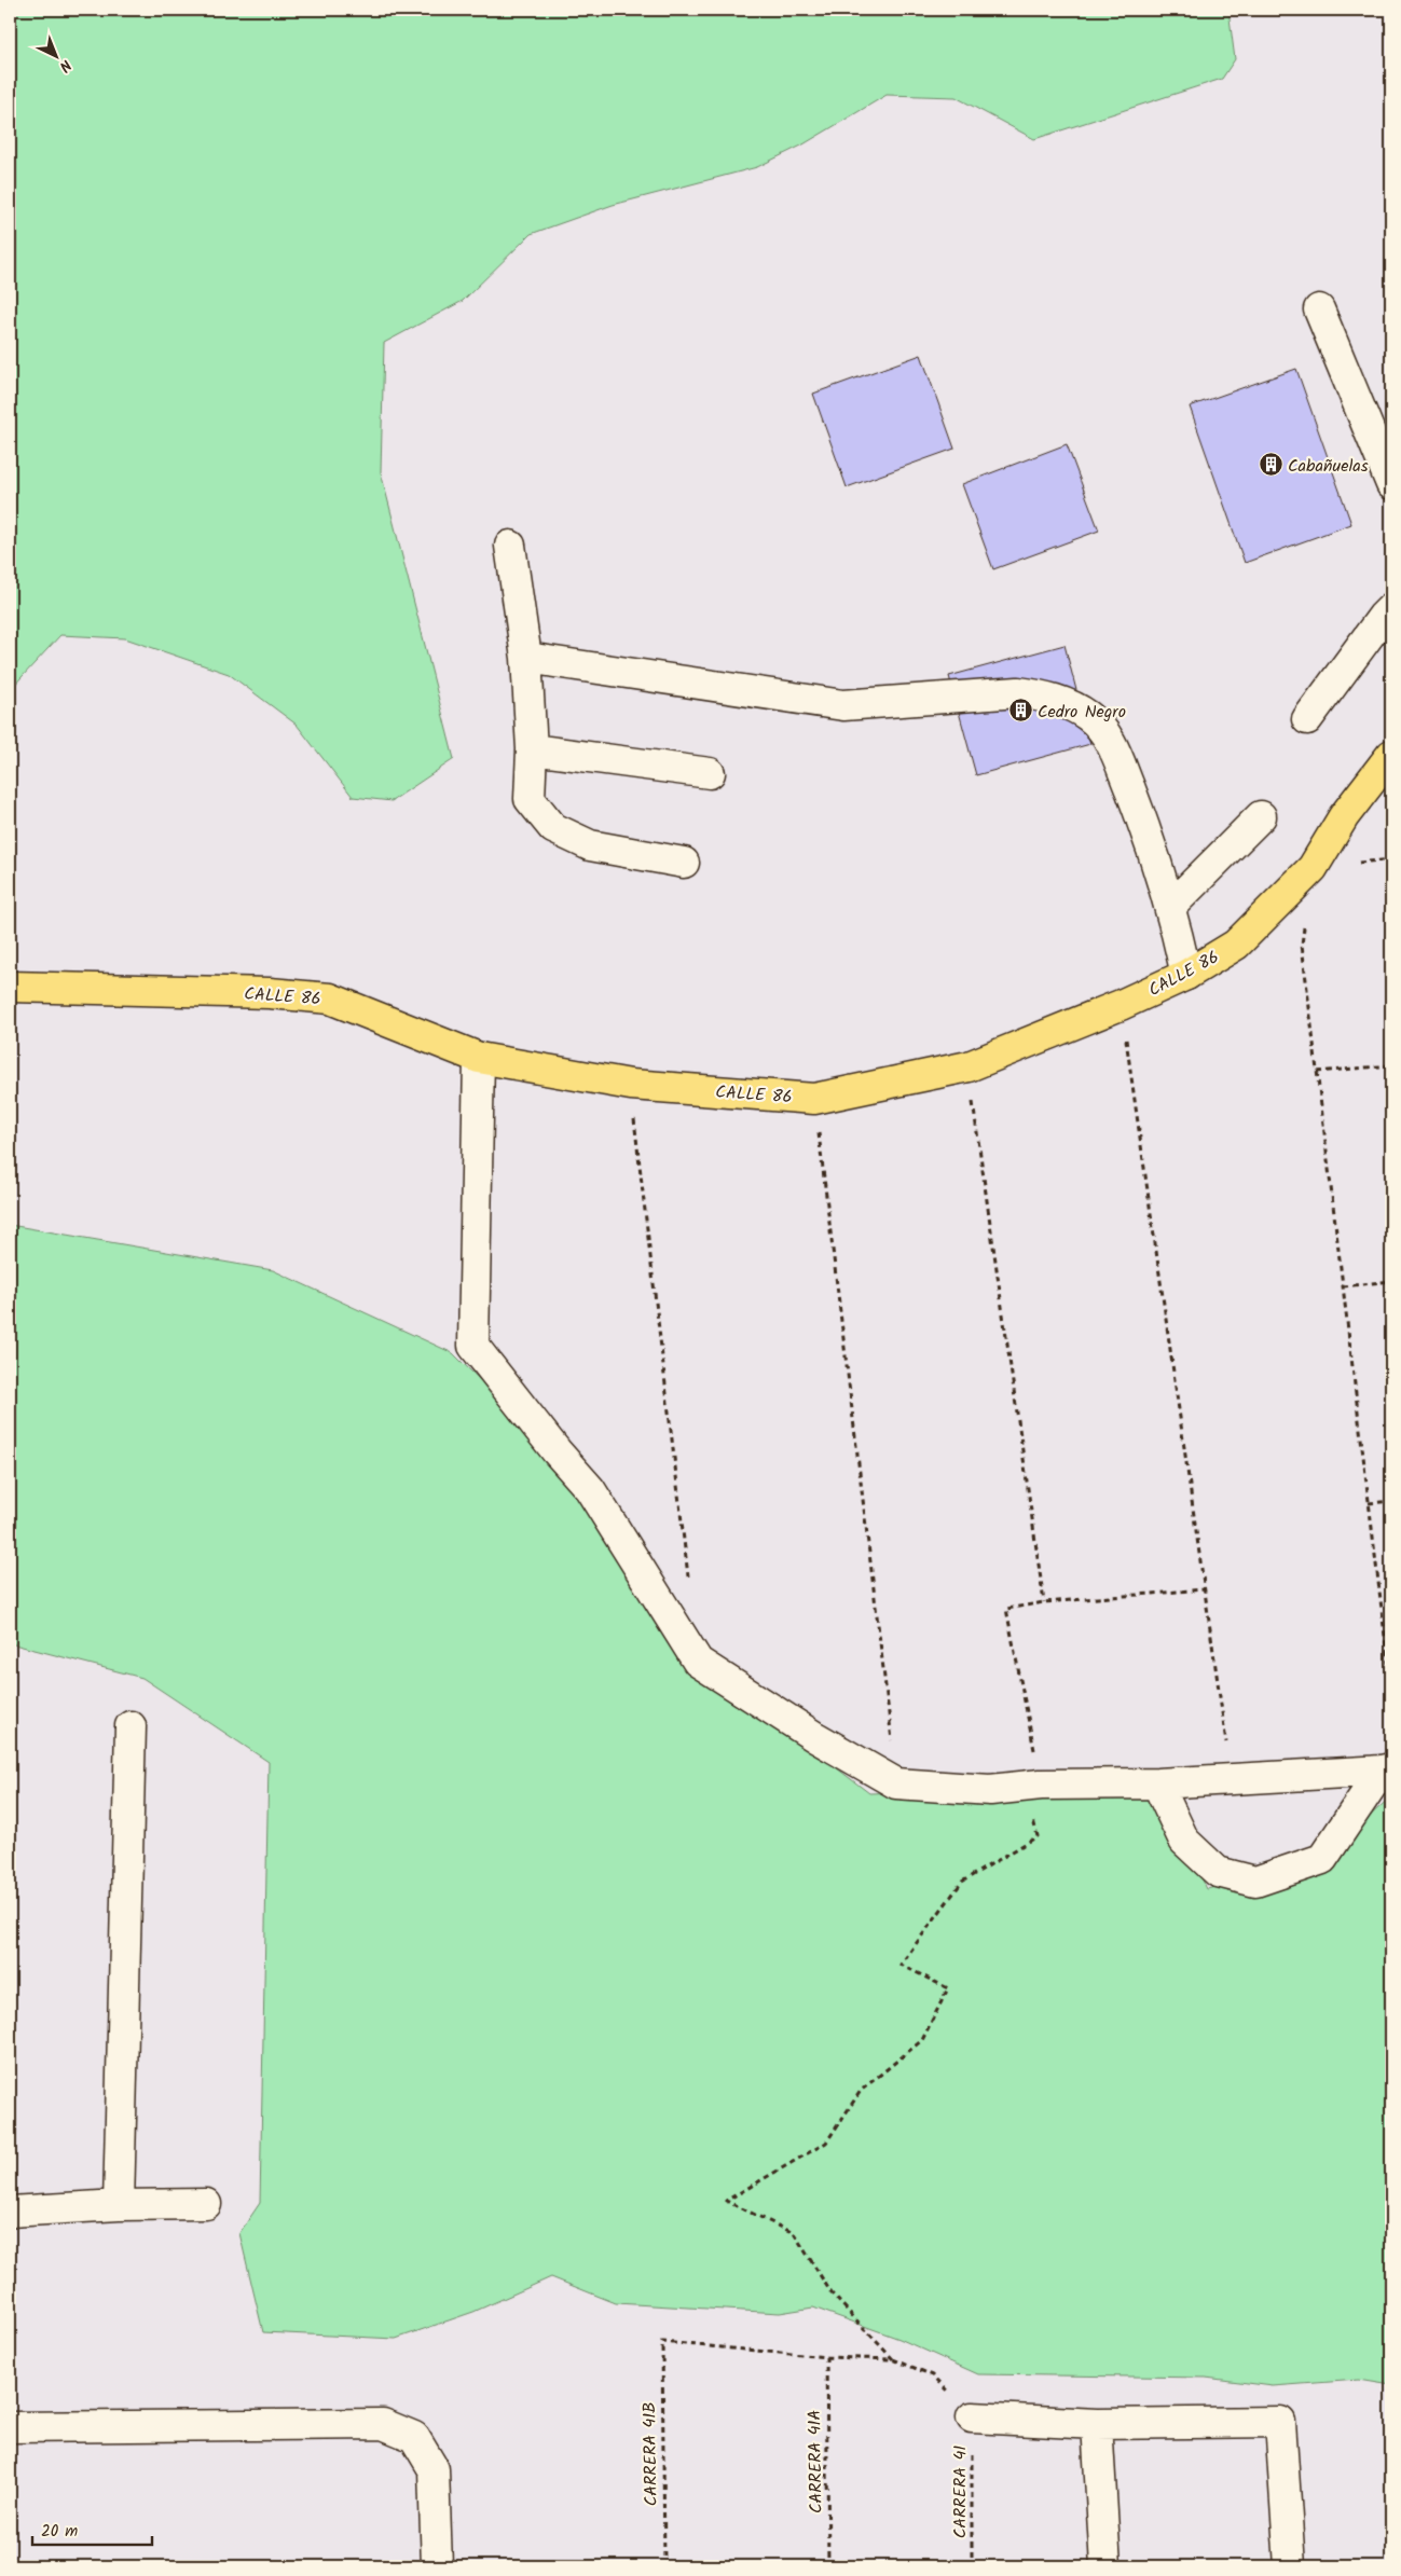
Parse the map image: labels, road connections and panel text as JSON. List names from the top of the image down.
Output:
{
  "streets": {
    "main road": ["CALLE 86"],
    "path": ["CARRERA 41B", "CARRERA 41A", "CARRERA 41"]
  },
  "crossings": [
    ["CARRERA 41B", "CARRERA 41A"]
  ],
  "places": {
    "building": ["Cabañuelas", "Cedro Negro"]
  },
  "scale_bar": "20 m",
  "north": "bottom right"
}
